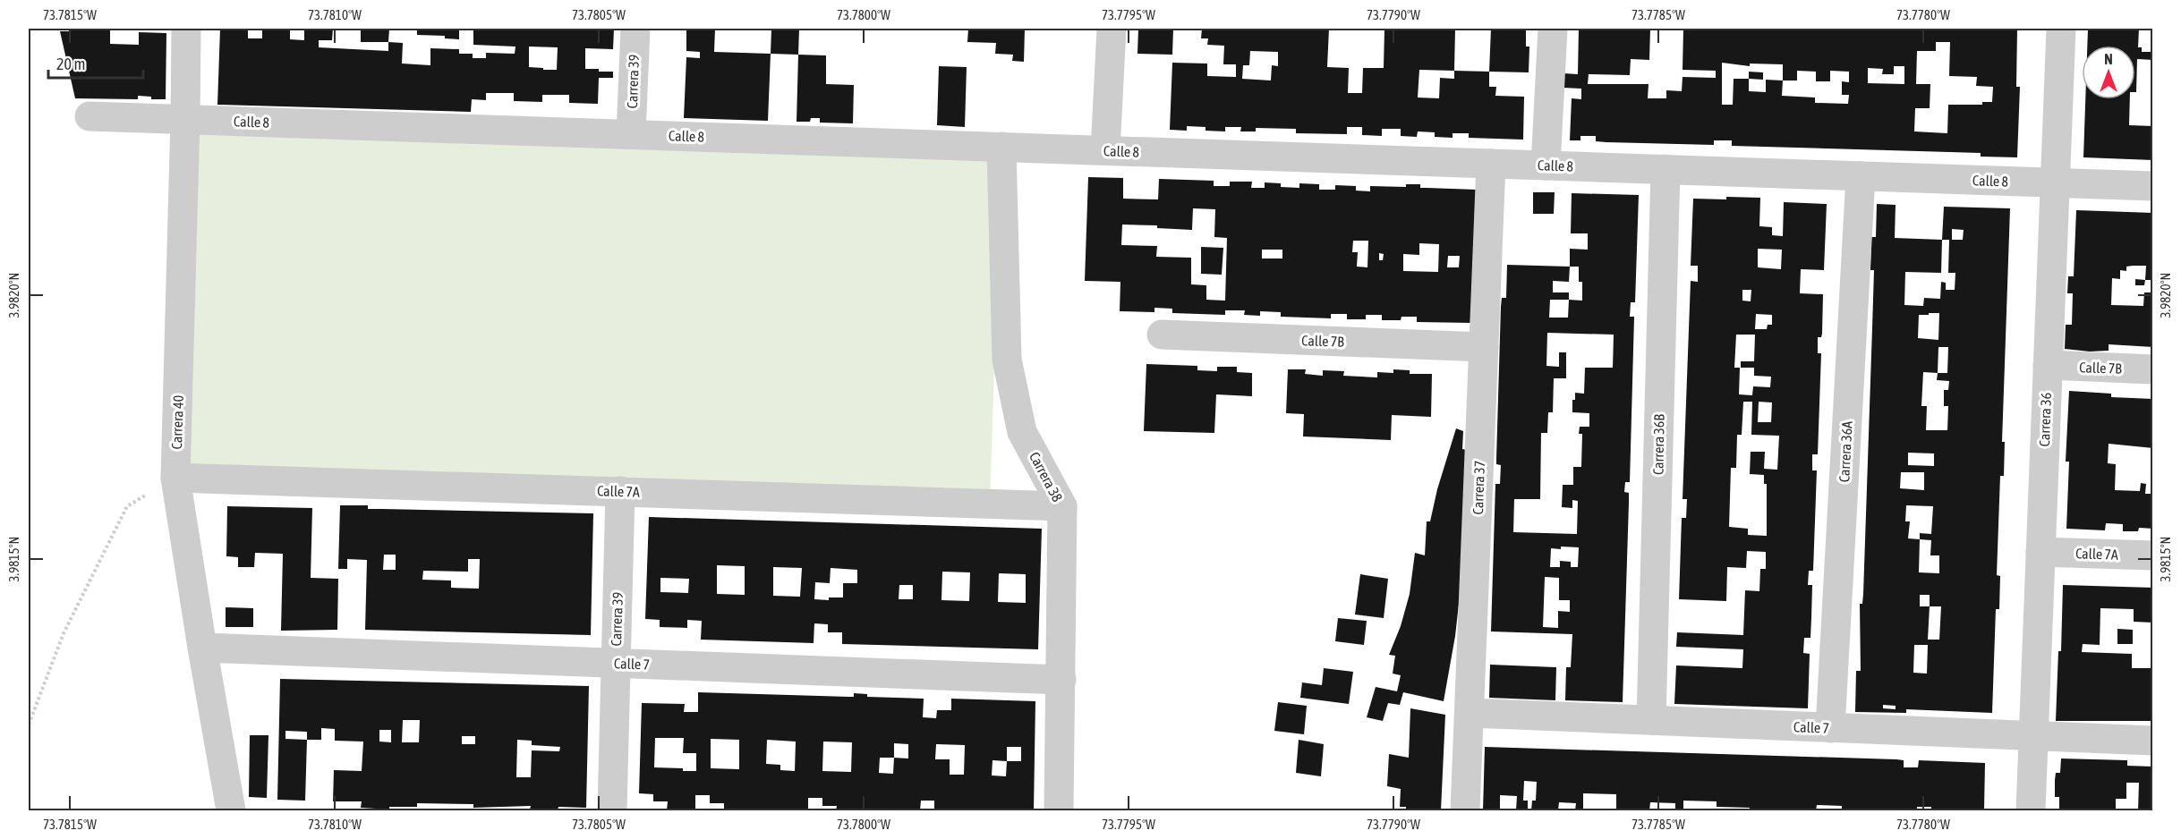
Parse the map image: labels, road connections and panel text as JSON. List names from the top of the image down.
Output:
{
  "streets": {
    "street": [
      "Carrera 39",
      "Calle 8",
      "Calle 7B",
      "Carrera 36",
      "Carrera 40",
      "Carrera 36B",
      "Carrera 36A",
      "Carrera 38",
      "Carrera 37",
      "Calle 7A",
      "Calle 7"
    ]
  },
  "crossings": [
    ["Carrera 39", "Calle 8"],
    ["Carrera 39", "Calle 7A"],
    ["Carrera 39", "Calle 7"],
    ["Calle 8", "Carrera 36"],
    ["Calle 8", "Carrera 40"],
    ["Calle 8", "Carrera 36B"],
    ["Calle 8", "Carrera 36A"],
    ["Calle 8", "Carrera 38"],
    ["Calle 8", "Carrera 37"],
    ["Calle 7B", "Carrera 36"],
    ["Calle 7B", "Carrera 37"],
    ["Carrera 36", "Calle 7A"],
    ["Carrera 36", "Calle 7"],
    ["Carrera 40", "Calle 7A"],
    ["Carrera 40", "Calle 7"],
    ["Carrera 36B", "Calle 7"],
    ["Carrera 36A", "Calle 7"],
    ["Carrera 38", "Calle 7A"],
    ["Carrera 38", "Calle 7"],
    ["Carrera 37", "Calle 7"]
  ],
  "scale_bar": "20 m",
  "north": "top",
  "coordinates": [
    "73.7815°W",
    "73.7810°W",
    "73.7805°W",
    "73.7800°W",
    "73.7795°W",
    "73.7790°W",
    "73.7785°W",
    "73.7780°W",
    "3.9820°N",
    "3.9815°N"
  ]
}
